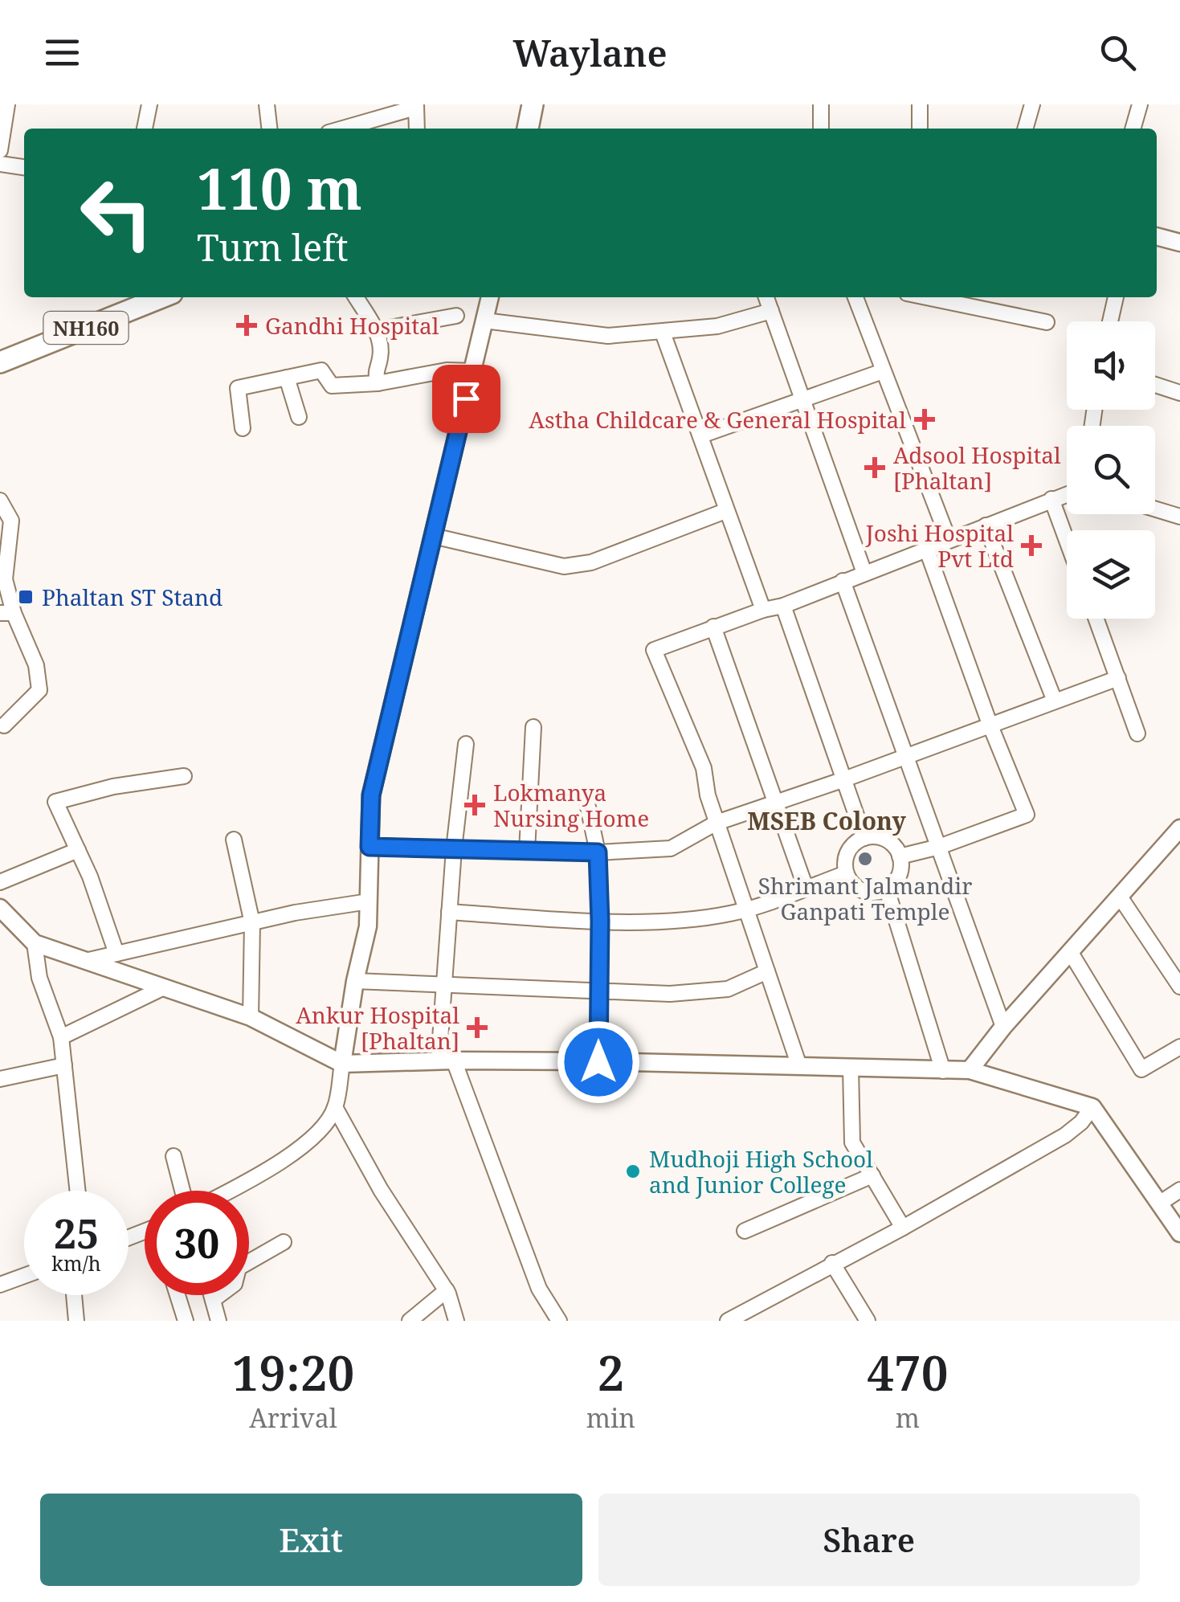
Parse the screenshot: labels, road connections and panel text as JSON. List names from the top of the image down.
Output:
{
  "streets": {
    "highway": ["NH160"]
  },
  "districts": ["MSEB Colony"],
  "places": {
    "health": [
      "Gandhi Hospital",
      "Astha Childcare & General Hospital",
      "Adsool Hospital [Phaltan]",
      "Joshi Hospital Pvt Ltd",
      "Lokmanya Nursing Home",
      "Ankur Hospital [Phaltan]"
    ],
    "transit": ["Phaltan ST Stand"],
    "other": ["Shrimant Jalmandir Ganpati Temple", "Mudhoji High School and Junior College"]
  },
  "page": {
    "header": "Waylane",
    "turn": ["110 m", "Turn left"],
    "speed": "25 km/h",
    "limit": "30",
    "eta": [
      "19:20",
      "Arrival",
      "2",
      "min",
      "470",
      "m"
    ],
    "buttons": ["Exit", "Share"]
  }
}
